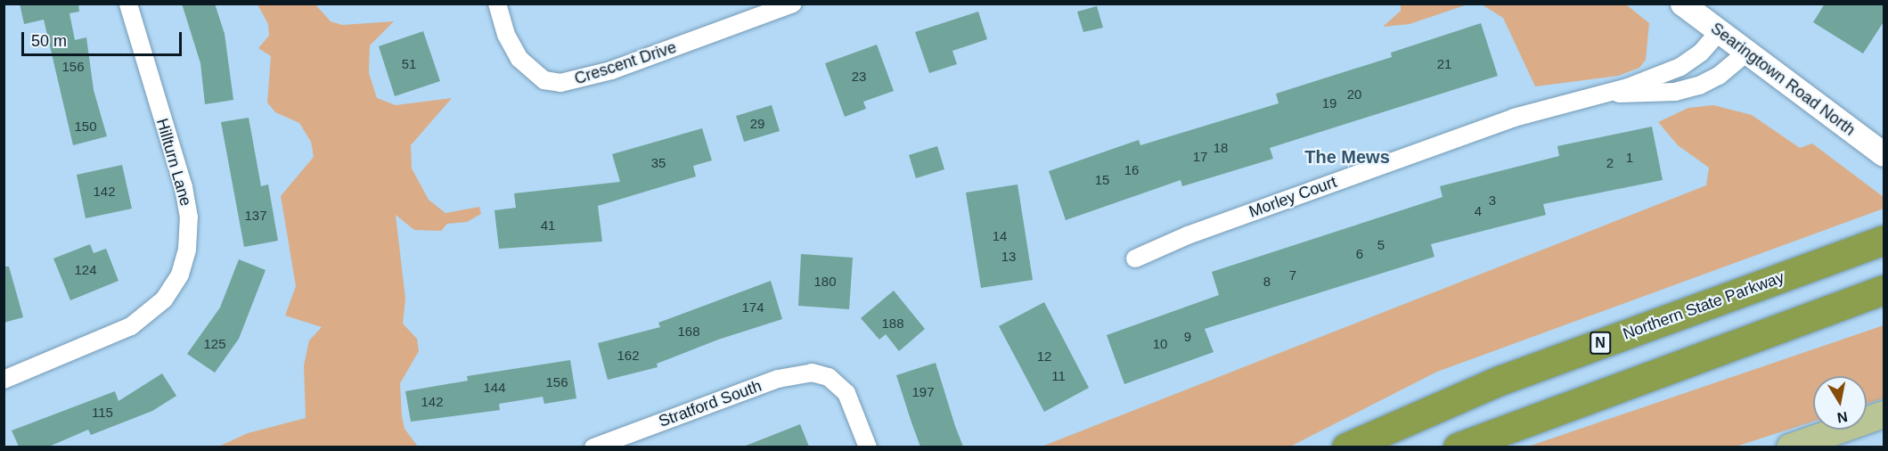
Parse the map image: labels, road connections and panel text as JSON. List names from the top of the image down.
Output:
{
  "streets": {
    "highway": ["Northern State Parkway", "N"],
    "main road": ["Searingtown Road North"],
    "street": [
      "Crescent Drive",
      "Hillturn Lane",
      "Morley Court",
      "Stratford South"
    ]
  },
  "crossings": [
    ["Searingtown Road North", "Morley Court"]
  ],
  "districts": ["The Mews"],
  "house_numbers": [
    "51",
    "21",
    "156",
    "23",
    "20",
    "19",
    "29",
    "150",
    "18",
    "17",
    "1",
    "35",
    "2",
    "16",
    "15",
    "142",
    "3",
    "4",
    "137",
    "41",
    "14",
    "5",
    "6",
    "13",
    "124",
    "7",
    "180",
    "8",
    "174",
    "188",
    "168",
    "9",
    "125",
    "10",
    "162",
    "12",
    "11",
    "156",
    "144",
    "197",
    "142",
    "115"
  ],
  "scale_bar": "50 m",
  "north": "bottom"
}
